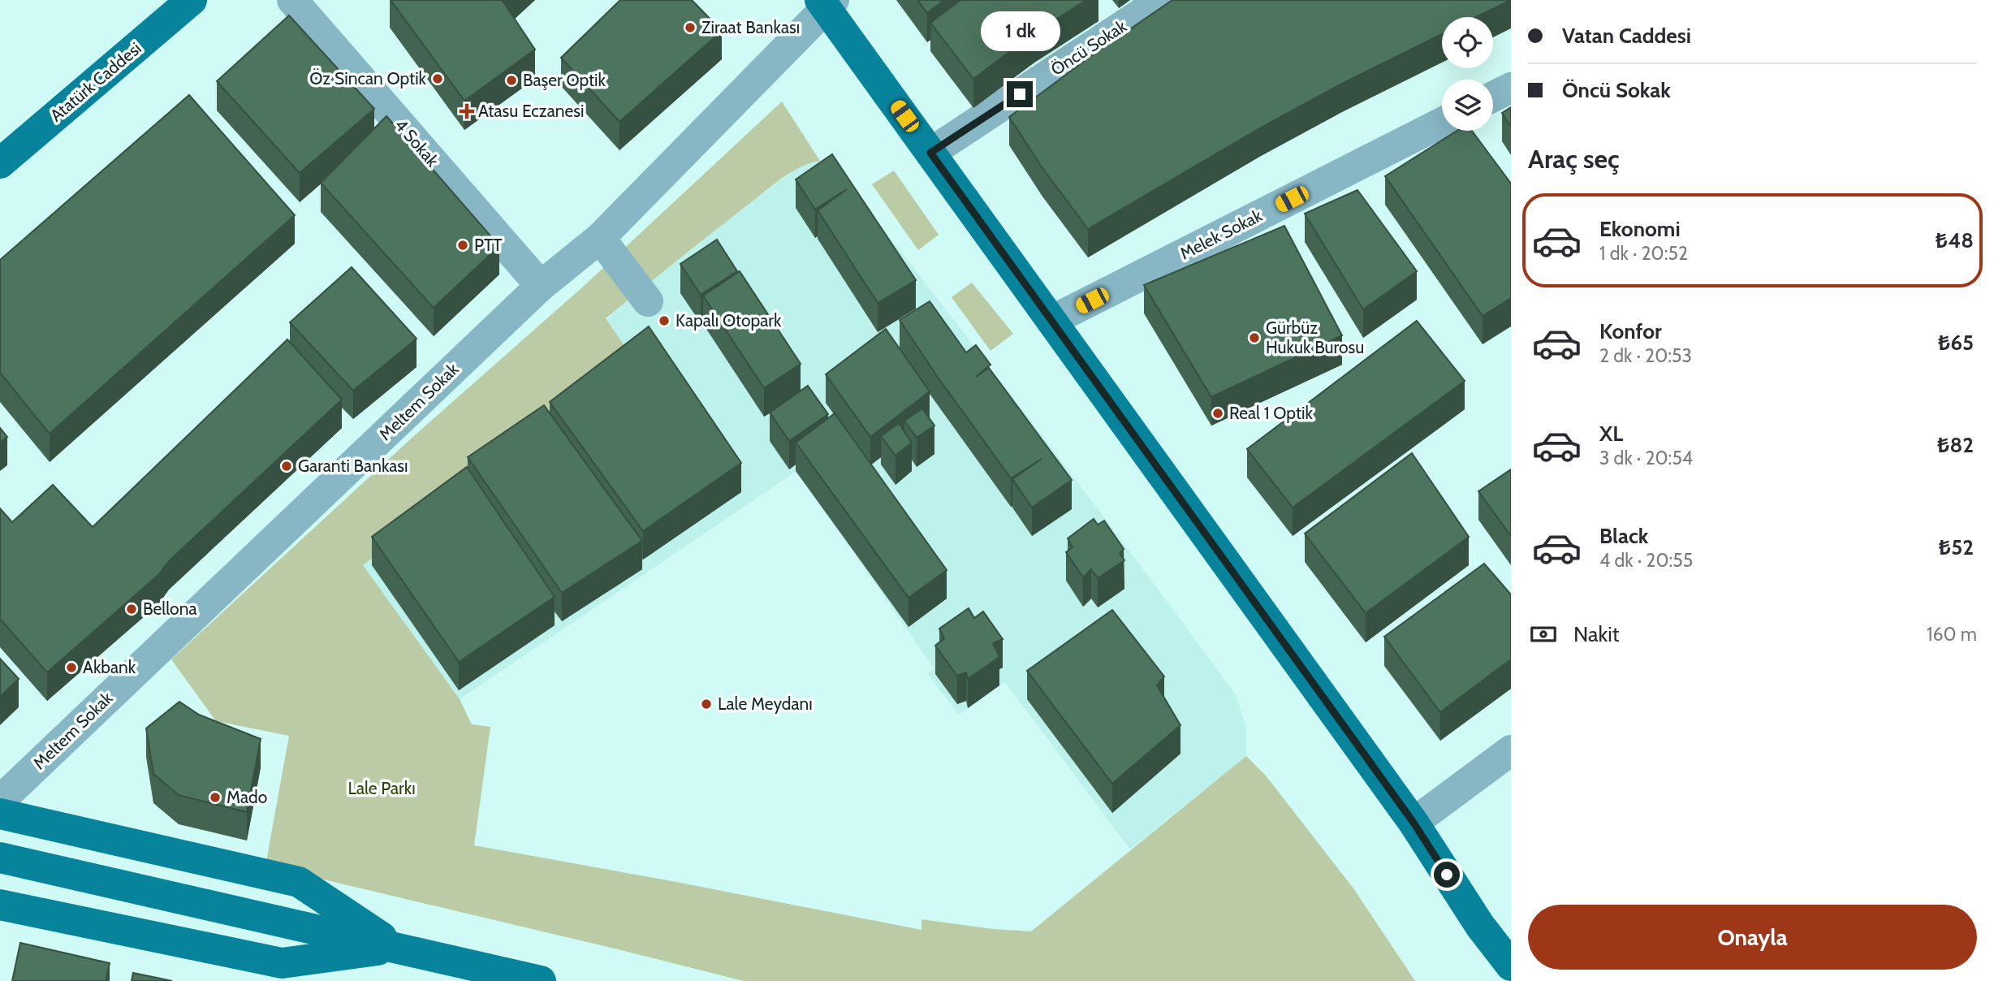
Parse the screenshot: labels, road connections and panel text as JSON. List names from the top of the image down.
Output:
{
  "streets": {
    "main road": ["Atatürk Caddesi"],
    "street": [
      "Öncü Sokak",
      "4 Sokak",
      "Melek Sokak",
      "Meltem Sokak"
    ]
  },
  "crossings": [
    ["4 Sokak", "Meltem Sokak"]
  ],
  "parks": ["Lale Parkı"],
  "places": {
    "other": [
      "Ziraat Bankası",
      "Öz Sincan Optik",
      "Başer Optik",
      "PTT",
      "Kapalı Otopark",
      "Gürbüz Hukuk Burosu",
      "Real 1 Optik",
      "Garanti Bankası",
      "Bellona",
      "Akbank",
      "Lale Meydanı",
      "Mado"
    ],
    "health": ["Atasu Eczanesi"]
  },
  "page": {
    "banner": ["Vatan Caddesi", "Öncü Sokak"],
    "bubble": "1 dk",
    "heading": "Araç seç",
    "list": [
      {
        "name": "Ekonomi",
        "note": "1 dk · 20:52",
        "value": "₺48"
      },
      {
        "name": "Konfor",
        "note": "2 dk · 20:53",
        "value": "₺65"
      },
      {
        "name": "XL",
        "note": "3 dk · 20:54",
        "value": "₺82"
      },
      {
        "name": "Black",
        "note": "4 dk · 20:55",
        "value": "₺52"
      }
    ],
    "pay": ["Nakit", "160 m"],
    "buttons": "Onayla"
  }
}
